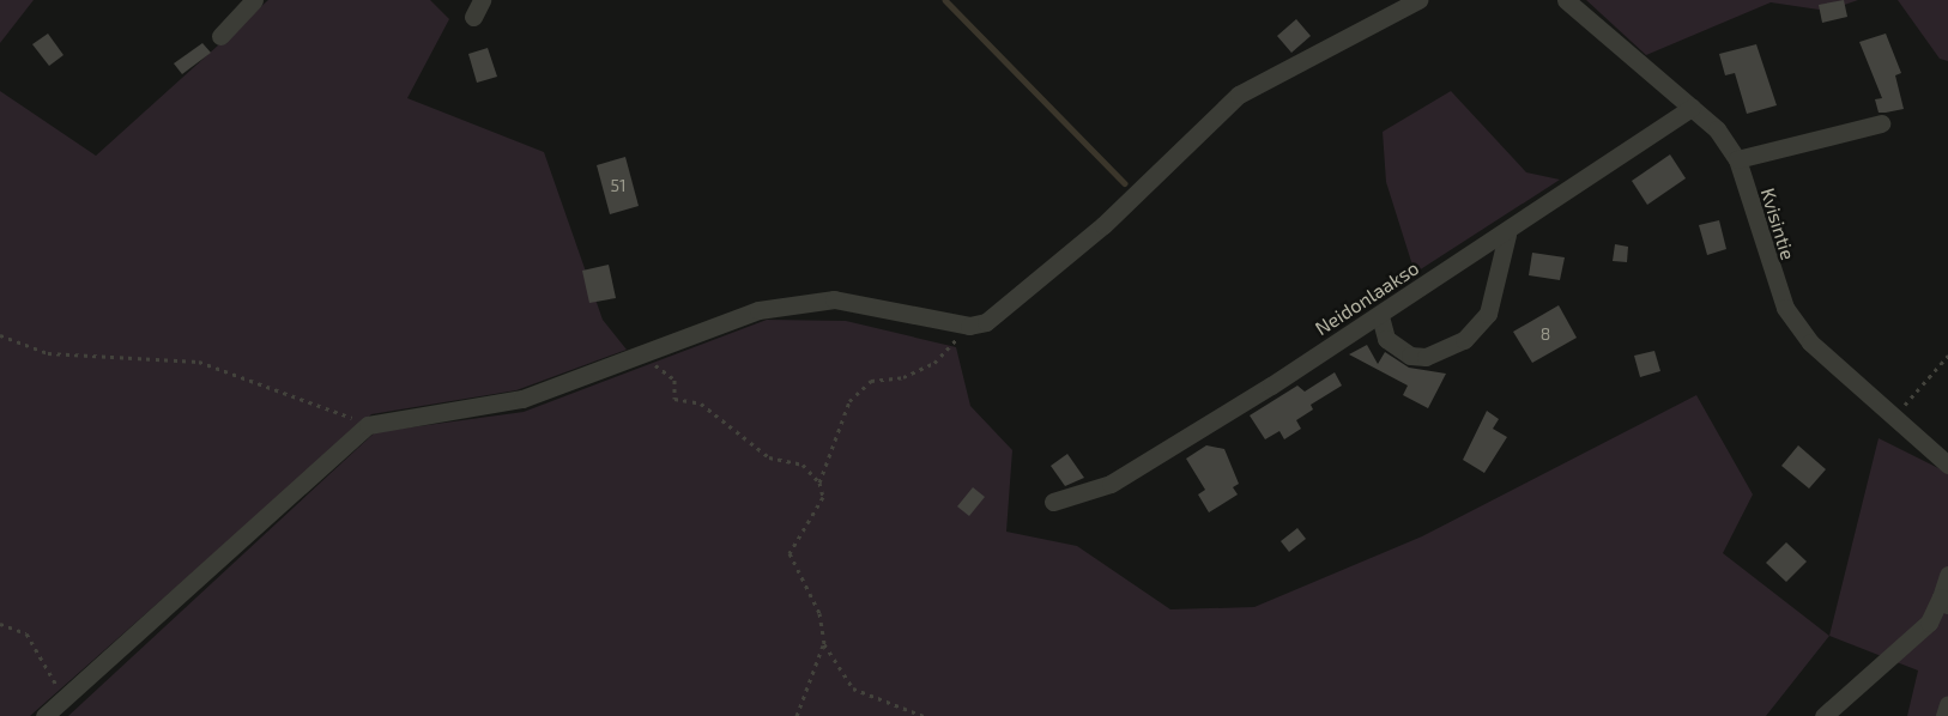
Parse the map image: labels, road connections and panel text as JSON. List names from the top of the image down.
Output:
{
  "streets": {
    "street": ["Kvisintie", "Neidonlaakso"]
  },
  "crossings": [
    ["Kvisintie", "Neidonlaakso"]
  ],
  "house_numbers": ["51", "8"]
}
